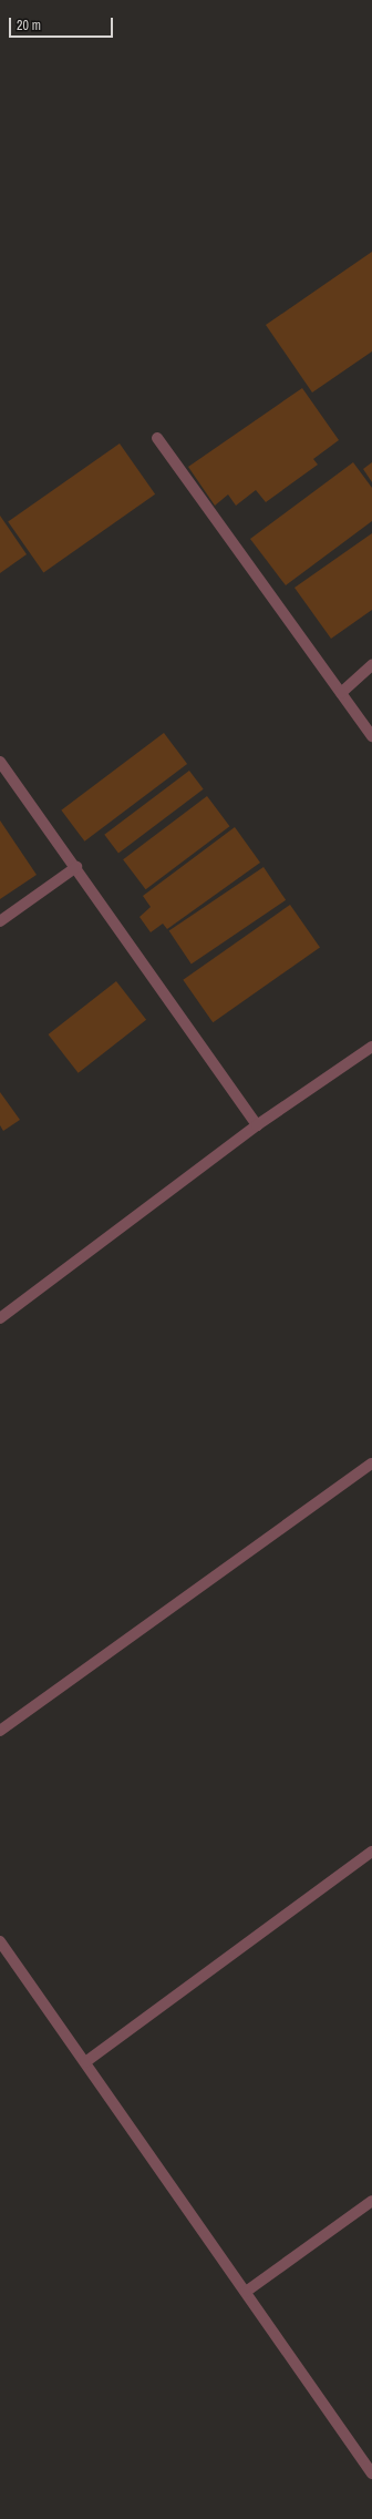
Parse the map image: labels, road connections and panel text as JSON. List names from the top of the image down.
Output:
{
  "scale_bar": "20 m"
}
